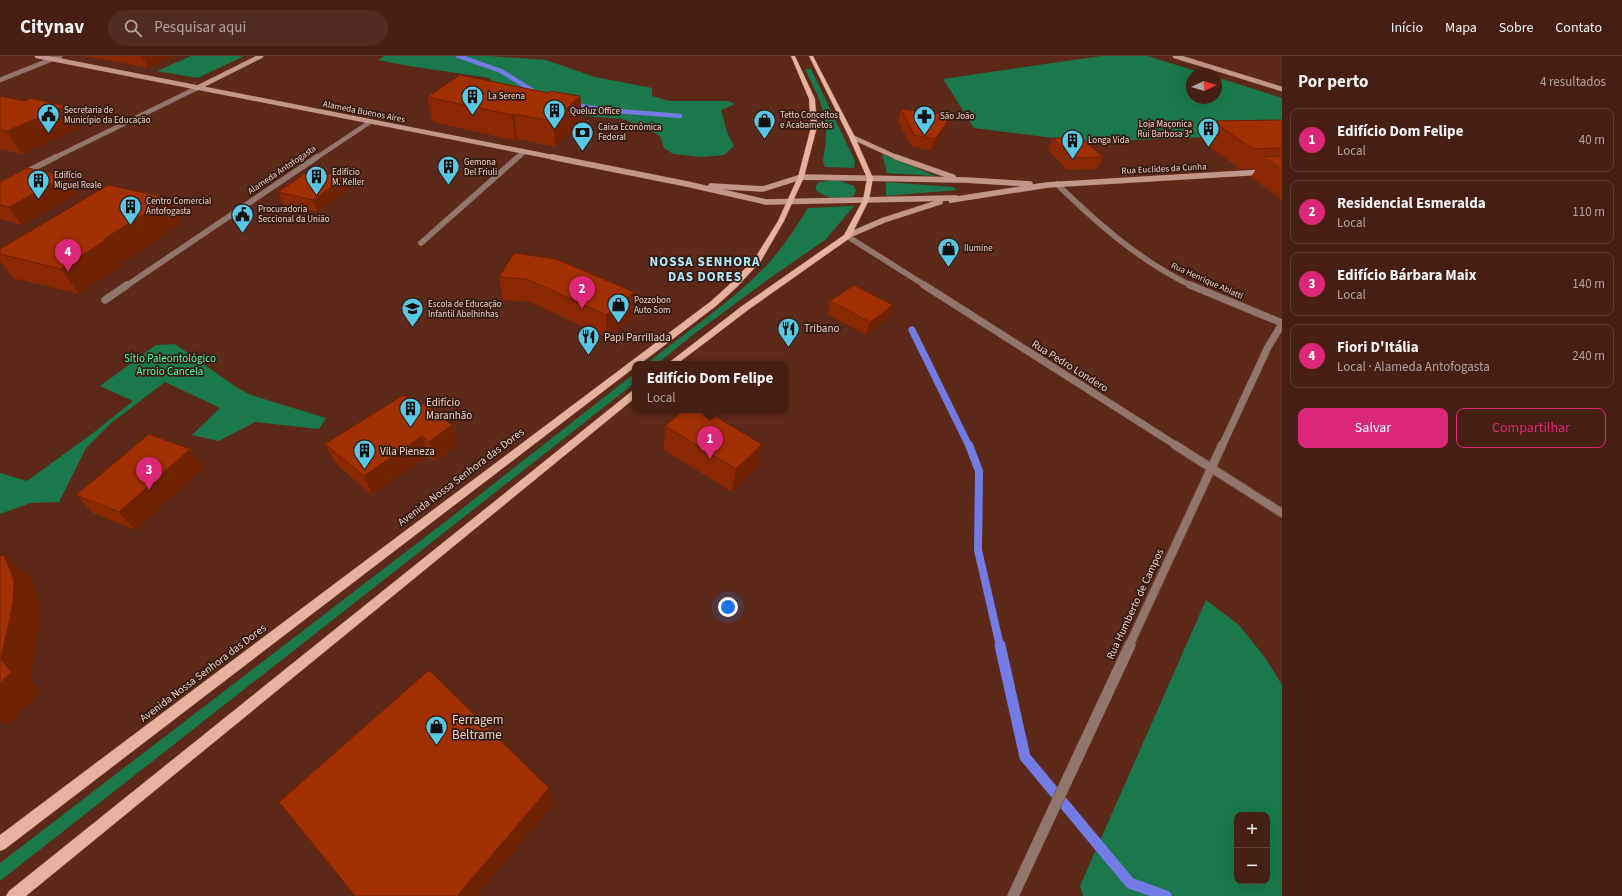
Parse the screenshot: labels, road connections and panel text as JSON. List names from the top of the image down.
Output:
{
  "streets": {
    "main road": ["Avenida Nossa Senhora das Dores"],
    "street": [
      "Alameda Buenos Aires",
      "Rua Euclides da Cunha",
      "Alameda Antofogasta",
      "Rua Henrique Abiatti",
      "Rua Pedro Londero",
      "Rua Humberto de Campos"
    ]
  },
  "crossings": [
    ["Alameda Buenos Aires", "Rua Euclides da Cunha"],
    ["Alameda Buenos Aires", "Alameda Antofogasta"],
    ["Alameda Buenos Aires", "Avenida Nossa Senhora das Dores"],
    ["Rua Euclides da Cunha", "Rua Henrique Abiatti"],
    ["Rua Euclides da Cunha", "Rua Pedro Londero"],
    ["Rua Henrique Abiatti", "Rua Humberto de Campos"],
    ["Rua Pedro Londero", "Rua Humberto de Campos"]
  ],
  "districts": ["NOSSA SENHORA DAS DORES"],
  "parks": ["Sítio Paleontológico Arroio Cancela"],
  "places": {
    "building": [
      "La Serena",
      "Queluz Office",
      "Loja Maçonica Rui Barbosa 3ª",
      "Longa Vida",
      "Gemona Del Friuli",
      "Edifício M. Keller",
      "Edifício Miguel Reale",
      "Centro Comercial Antofogasta",
      "Edifício Maranhão",
      "Vila Pieneza"
    ],
    "public building": ["Secretaria de Município da Educação", "Procuradoria Seccional da União"],
    "pharmacy": ["São João"],
    "shop": [
      "Tetto Conceitos e Acabametos",
      "Ilumine",
      "Pozzobon Auto Som",
      "Ferragem Beltrame"
    ],
    "bank": ["Caixa Econômica Federal"],
    "school or university": ["Escola de Educação Infantil Abelhinhas"],
    "restaurant": ["Tribano", "Papi Parrillada"]
  },
  "north": "right",
  "page": {
    "header": "Citynav",
    "search": "Pesquisar aqui",
    "nav": [
      "Início",
      "Mapa",
      "Sobre",
      "Contato"
    ],
    "heading": ["Por perto", "4 resultados"],
    "list": [
      {
        "mark": "1",
        "name": "Edifício Dom Felipe",
        "note": "Local",
        "value": "40 m"
      },
      {
        "mark": "2",
        "name": "Residencial Esmeralda",
        "note": "Local",
        "value": "110 m"
      },
      {
        "mark": "3",
        "name": "Edifício Bárbara Maix",
        "note": "Local",
        "value": "140 m"
      },
      {
        "mark": "4",
        "name": "Fiori D'Itália",
        "note": "Local · Alameda Antofogasta",
        "value": "240 m"
      }
    ],
    "pins": [
      "4",
      "2",
      "1",
      "3"
    ],
    "popup": ["Edifício Dom Felipe", "Local"],
    "buttons": ["Salvar", "Compartilhar"],
    "map_buttons": ["+", "−"]
  }
}
